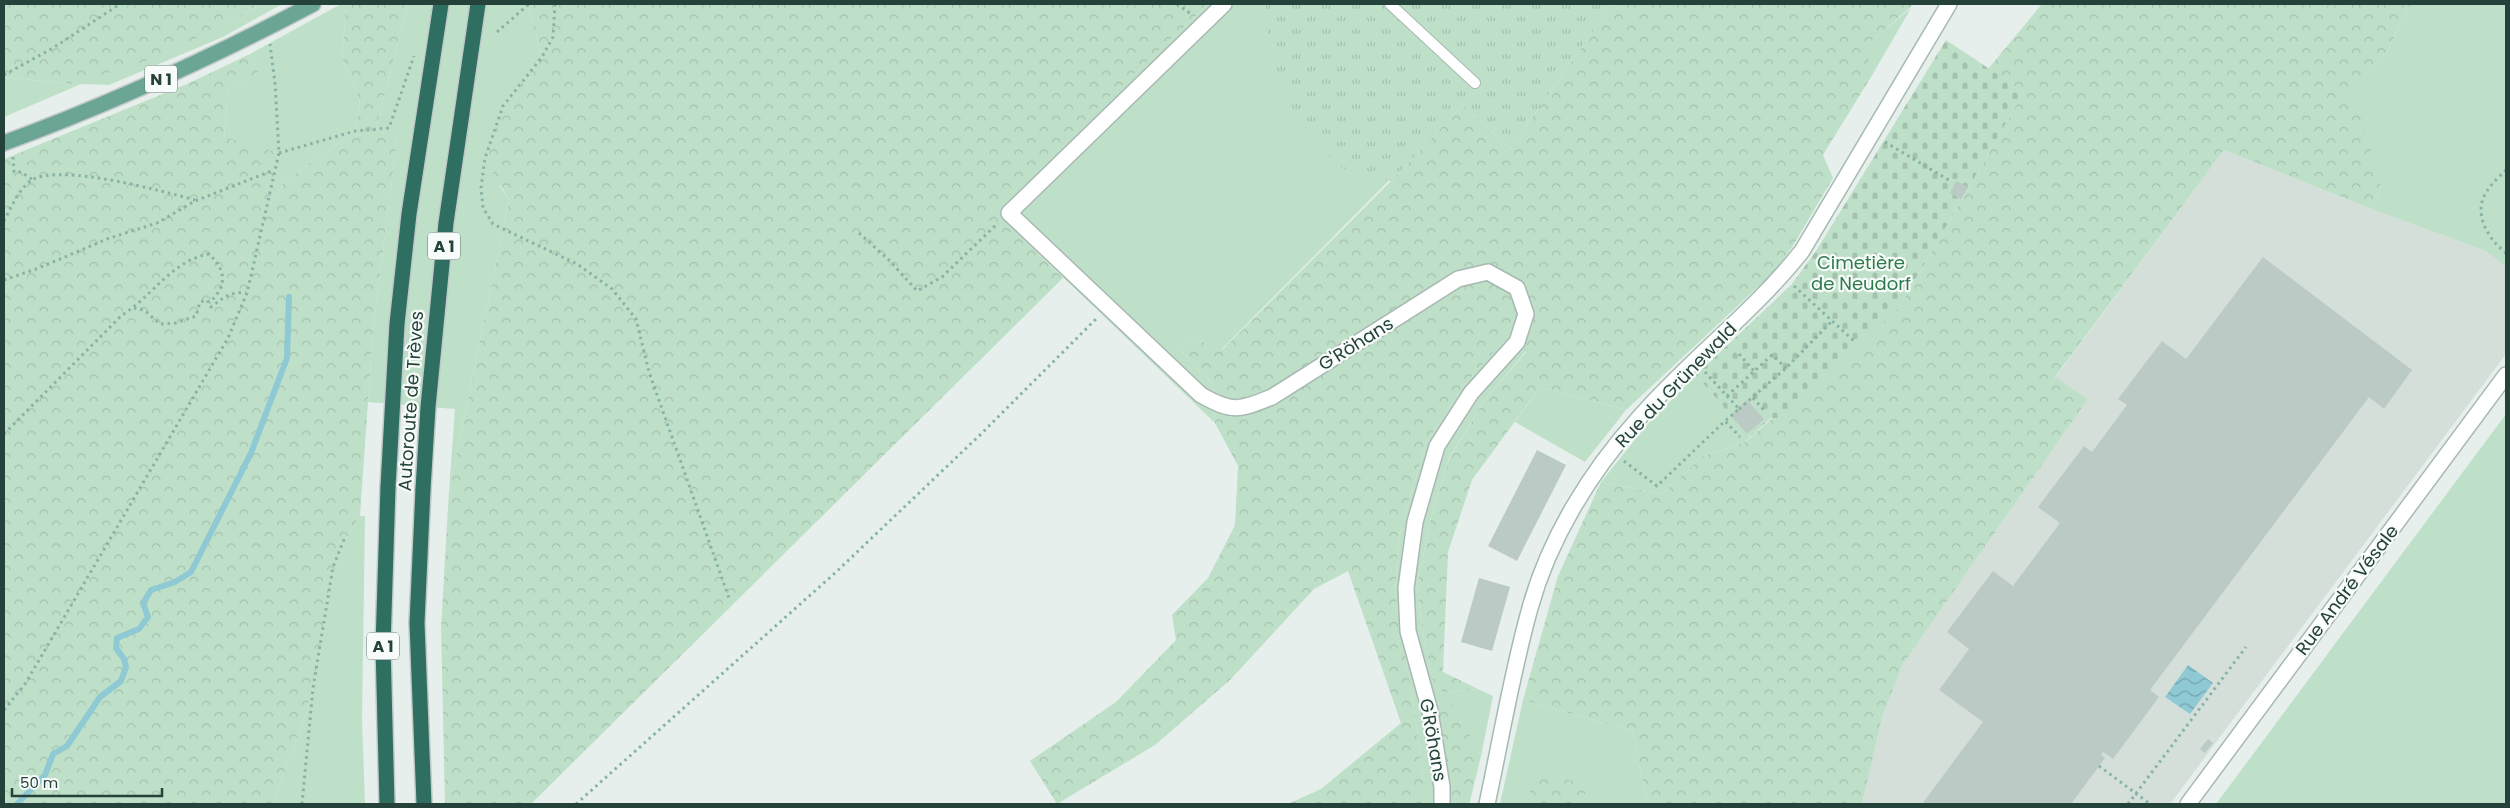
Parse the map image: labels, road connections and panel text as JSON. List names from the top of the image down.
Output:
{
  "streets": {
    "highway": ["A 1", "Autoroute de Trèves"],
    "main road": ["N 1"],
    "street": ["G'Röhans", "Rue du Grünewald", "Rue André Vésale"]
  },
  "parks": ["Cimetière de Neudorf"],
  "scale_bar": "50 m"
}
